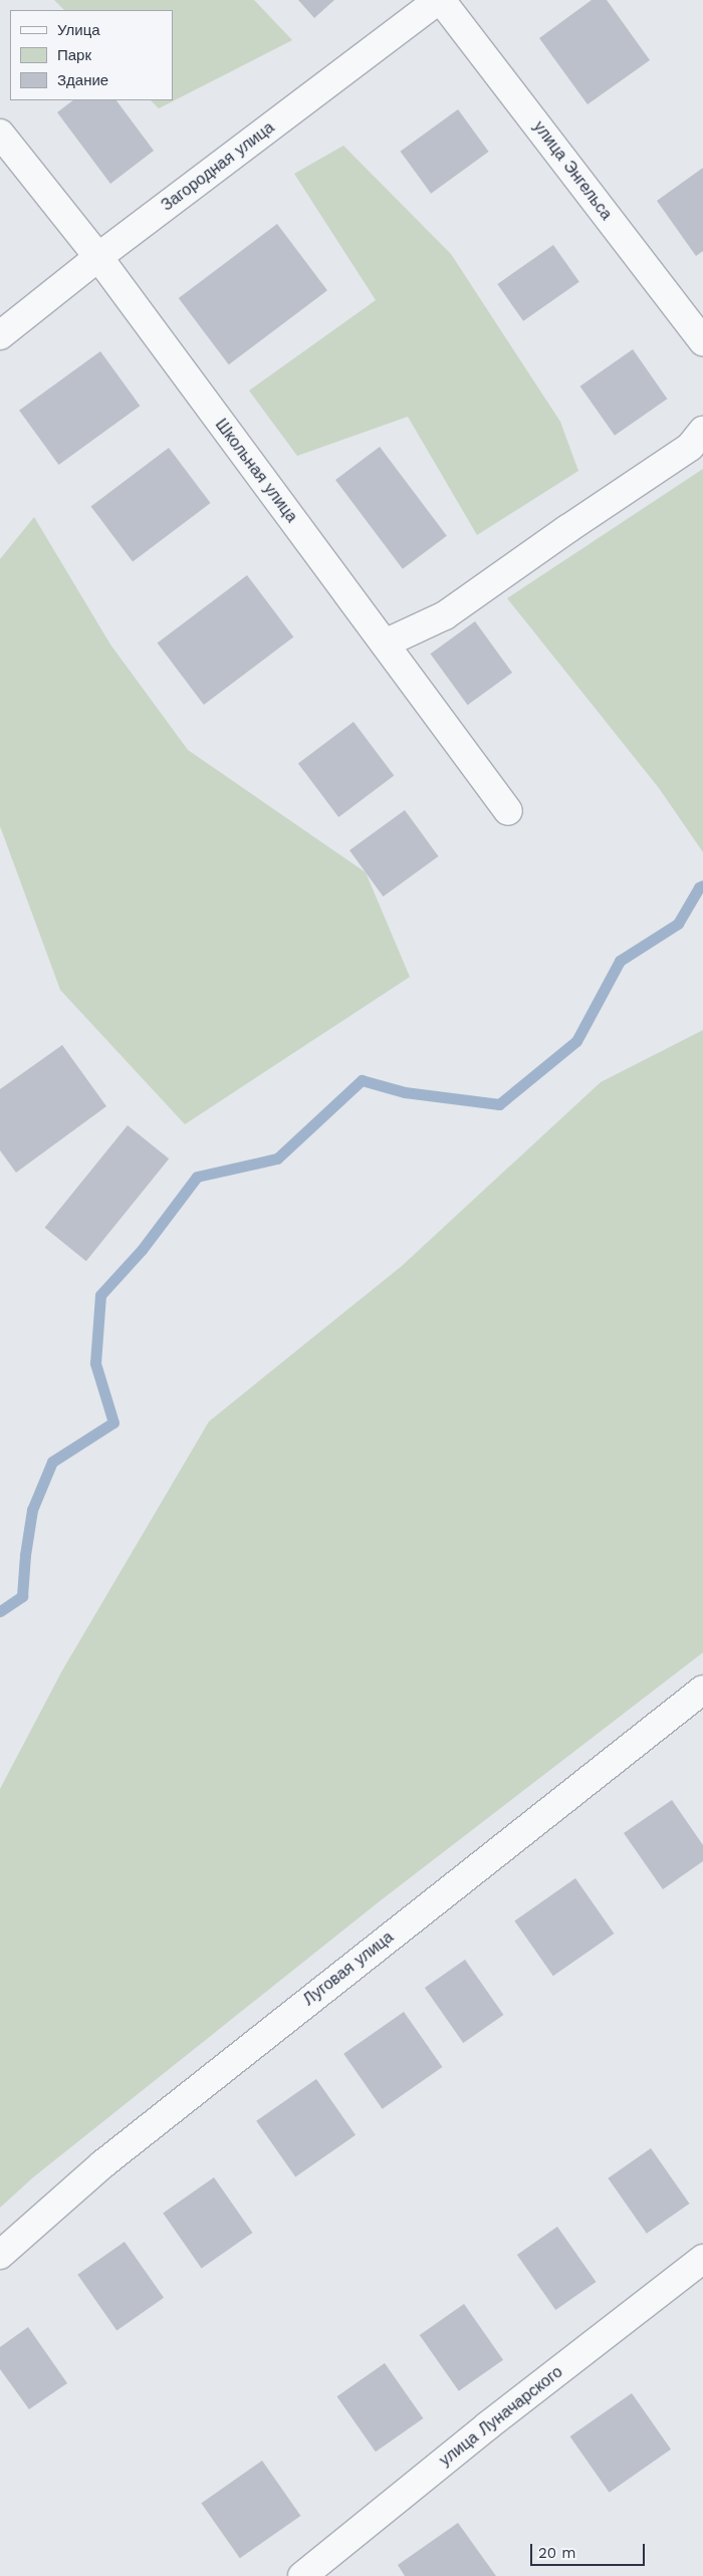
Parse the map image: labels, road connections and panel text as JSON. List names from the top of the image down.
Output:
{
  "streets": {
    "street": [
      "Загородная улица",
      "улица Энгельса",
      "Школьная улица",
      "Луговая улица",
      "улица Луначарского"
    ]
  },
  "crossings": [
    ["Загородная улица", "улица Энгельса"],
    ["Загородная улица", "Школьная улица"]
  ],
  "legend": ["Улица", "Парк", "Здание"],
  "scale_bar": "20 m"
}
